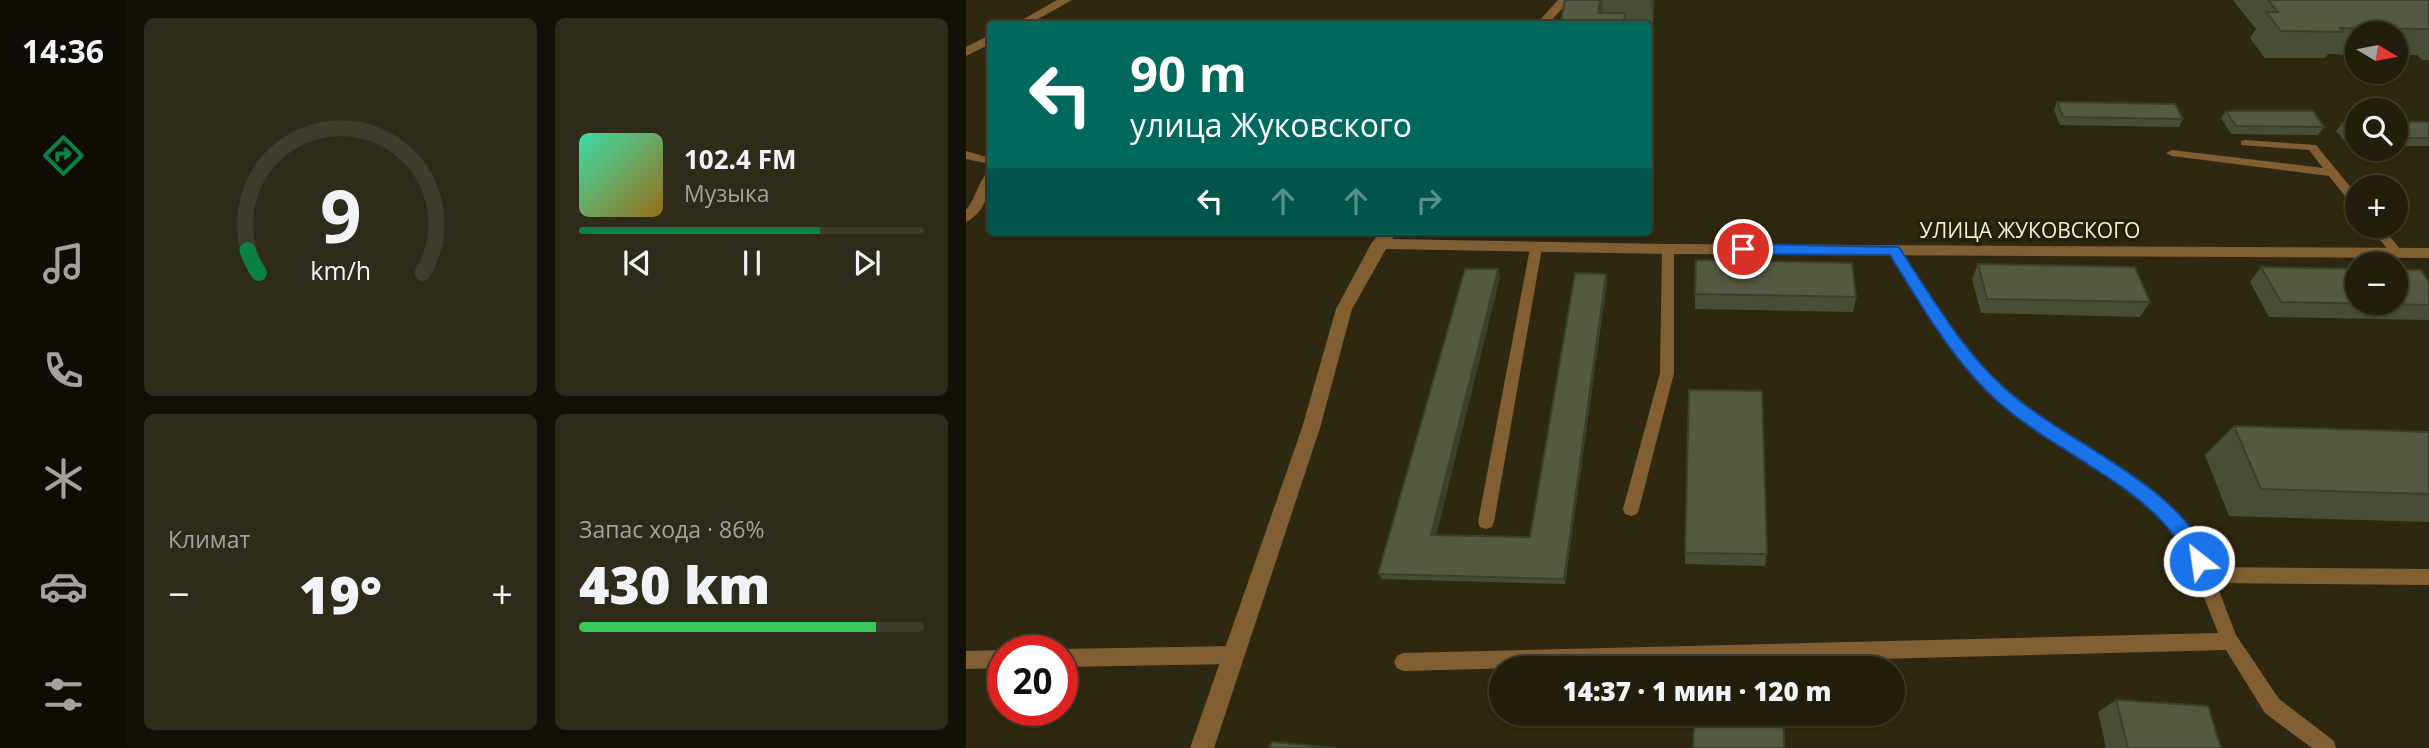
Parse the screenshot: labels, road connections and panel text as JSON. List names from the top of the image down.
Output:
{
  "streets": {
    "street": ["УЛИЦА ЖУКОВСКОГО"]
  },
  "north": "right",
  "page": {
    "tabs": "14:36",
    "map_buttons": ["+", "−"],
    "turn": ["90 m", "улица Жуковского"],
    "song": ["102.4 FM", "Музыка"],
    "tile": [
      "Климат",
      ["Запас хода · 86%", "430 km"]
    ],
    "heat": ["−", "19°", "+"],
    "limit": "20",
    "trip": "14:37 · 1 мин · 120 m",
    "gauge": ["9", "km/h"]
  }
}
